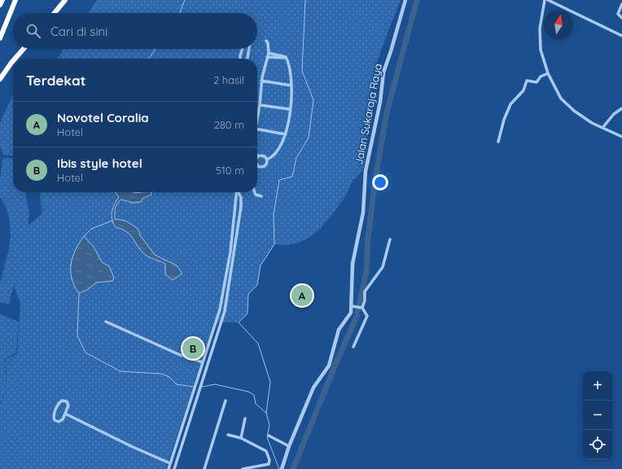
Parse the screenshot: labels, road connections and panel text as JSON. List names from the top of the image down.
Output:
{
  "streets": {
    "street": ["Jalan Sukaraja Raya"]
  },
  "north": "top",
  "page": {
    "search": "Cari di sini",
    "heading": ["Terdekat", "2 hasil"],
    "list": [
      {
        "mark": "A",
        "name": "Novotel Coralia",
        "note": "Hotel",
        "value": "280 m"
      },
      {
        "mark": "B",
        "name": "Ibis style hotel",
        "note": "Hotel",
        "value": "510 m"
      }
    ],
    "pins": ["A", "B"],
    "map_buttons": ["+", "−"]
  }
}
